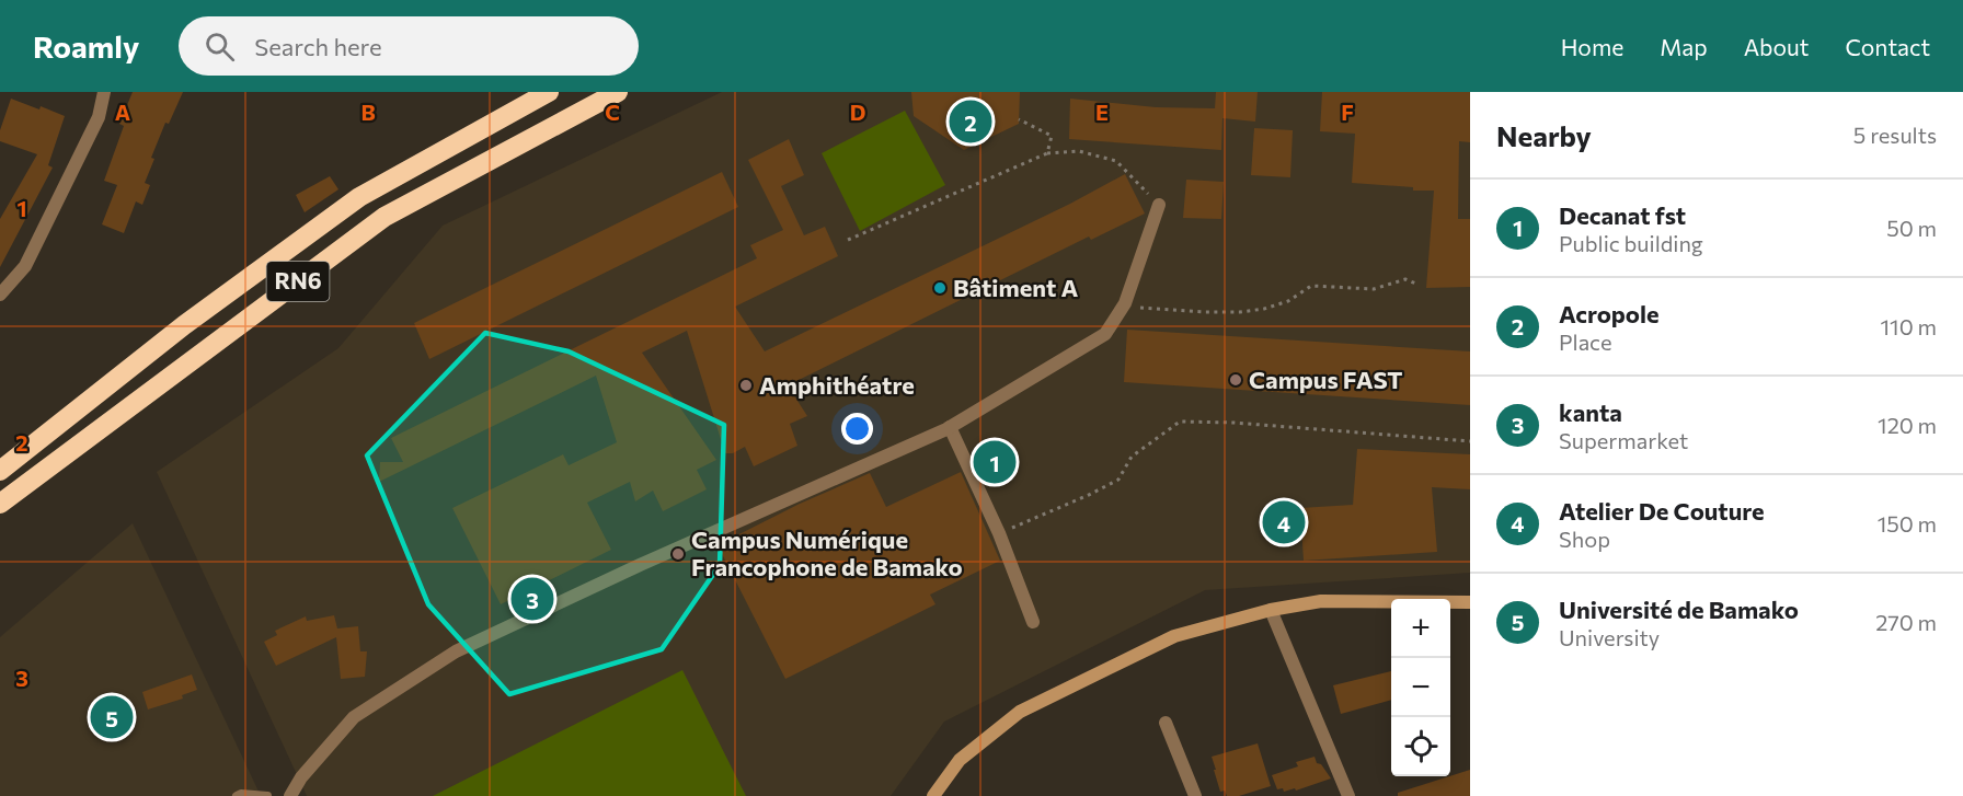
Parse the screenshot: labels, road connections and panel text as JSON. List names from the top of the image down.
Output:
{
  "streets": {
    "highway": ["RN6"]
  },
  "places": [
    "Bâtiment A",
    "Campus FAST",
    "Amphithéatre",
    "Campus Numérique Francophone de Bamako"
  ],
  "page": {
    "header": "Roamly",
    "search": "Search here",
    "nav": [
      "Home",
      "Map",
      "About",
      "Contact"
    ],
    "heading": ["Nearby", "5 results"],
    "pins": [
      "2",
      "1",
      "4",
      "3",
      "5"
    ],
    "list": [
      {
        "mark": "1",
        "name": "Decanat fst",
        "note": "Public building",
        "value": "50 m"
      },
      {
        "mark": "2",
        "name": "Acropole",
        "note": "Place",
        "value": "110 m"
      },
      {
        "mark": "3",
        "name": "kanta",
        "note": "Supermarket",
        "value": "120 m"
      },
      {
        "mark": "4",
        "name": "Atelier De Couture",
        "note": "Shop",
        "value": "150 m"
      },
      {
        "mark": "5",
        "name": "Université de Bamako",
        "note": "University",
        "value": "270 m"
      }
    ],
    "map_buttons": ["+", "−"]
  },
  "grid": {
    "columns": [
      "A",
      "B",
      "C",
      "D",
      "E",
      "F"
    ],
    "rows": ["1", "2", "3"]
  }
}
